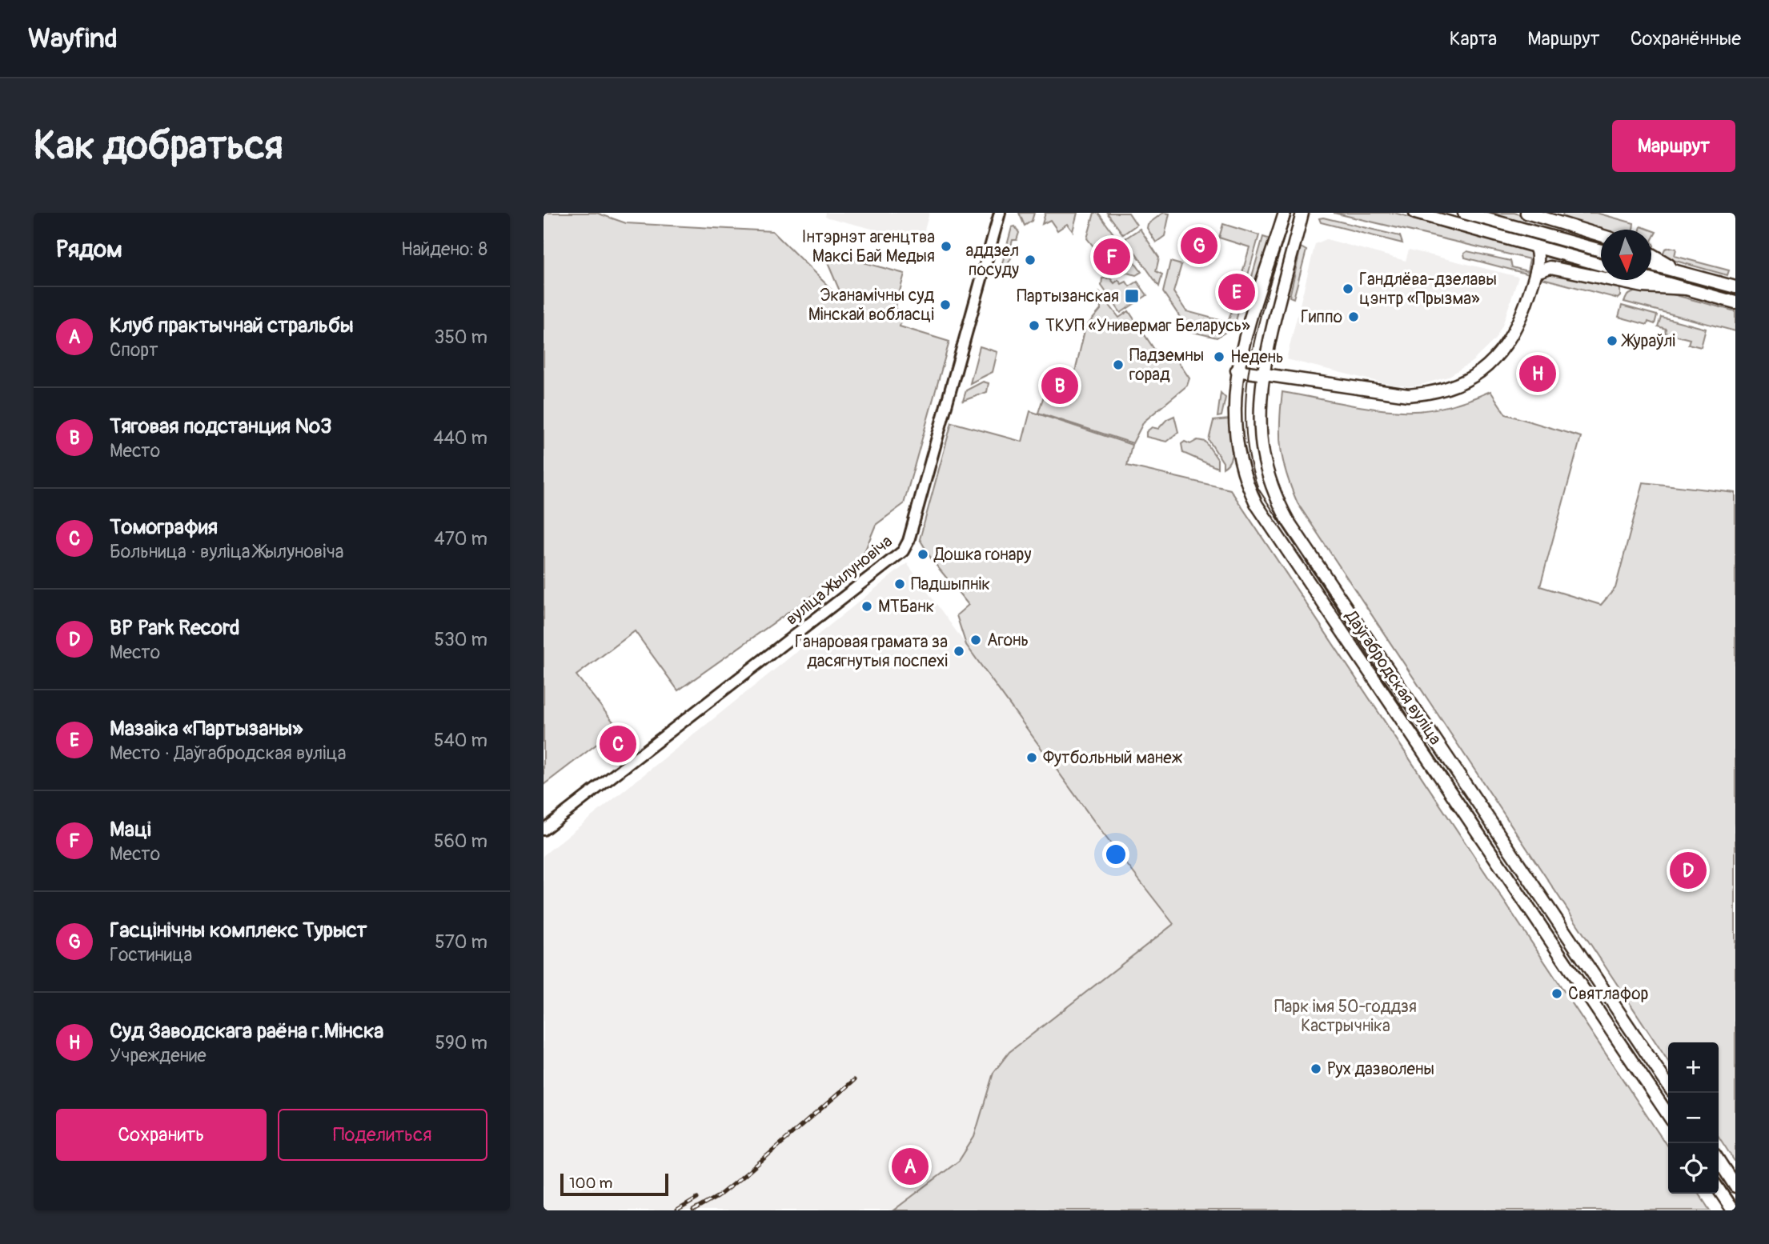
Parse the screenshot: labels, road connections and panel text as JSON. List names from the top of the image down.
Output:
{
  "streets": {
    "main road": ["Даўгабродская вуліца"],
    "street": ["вуліца Жылуновіча"]
  },
  "parks": ["Парк імя 50-годдзя Кастрычніка"],
  "places": {
    "other": [
      "Інтэрнэт агенцтва Максі Бай Медыя",
      "аддзел посуду",
      "Гандлёва-дзелавы цэнтр «Прызма»",
      "Эканамічны суд Мінскай вобласці",
      "Гиппо",
      "ТКУП «Универмаг Беларусь»",
      "Жураўлі",
      "Недень",
      "Падземны горад",
      "Дошка гонару",
      "Падшыпнік",
      "МТБанк",
      "Агонь",
      "Ганаровая грамата за дасягнутыя поспехі",
      "Футбольный манеж",
      "Святлафор",
      "Рух дазволены"
    ],
    "transit": ["Партызанская"]
  },
  "scale_bar": "100 m",
  "north": "bottom",
  "page": {
    "header": "Wayfind",
    "nav": ["Карта", "Маршрут", "Сохранённые"],
    "buttons": [
      "Маршрут",
      ["Сохранить", "Поделиться"]
    ],
    "title": "Как добраться",
    "heading": ["Рядом", "Найдено: 8"],
    "pins": [
      "G",
      "F",
      "E",
      "H",
      "B",
      "C",
      "D",
      "A"
    ],
    "list": [
      {
        "mark": "A",
        "name": "Клуб практычнай стральбы",
        "note": "Спорт",
        "value": "350 m"
      },
      {
        "mark": "B",
        "name": "Тяговая подстанция №3",
        "note": "Место",
        "value": "440 m"
      },
      {
        "mark": "C",
        "name": "Томография",
        "note": "Больница · вуліца Жылуновіча",
        "value": "470 m"
      },
      {
        "mark": "D",
        "name": "BP Park Record",
        "note": "Место",
        "value": "530 m"
      },
      {
        "mark": "E",
        "name": "Мазаіка «Партызаны»",
        "note": "Место · Даўгабродская вуліца",
        "value": "540 m"
      },
      {
        "mark": "F",
        "name": "Маці",
        "note": "Место",
        "value": "560 m"
      },
      {
        "mark": "G",
        "name": "Гасцінічны комплекс Турыст",
        "note": "Гостиница",
        "value": "570 m"
      },
      {
        "mark": "H",
        "name": "Суд Заводскага раёна г.Мінска",
        "note": "Учреждение",
        "value": "590 m"
      }
    ],
    "map_buttons": ["+", "−"],
    "scale": "100 m"
  }
}
